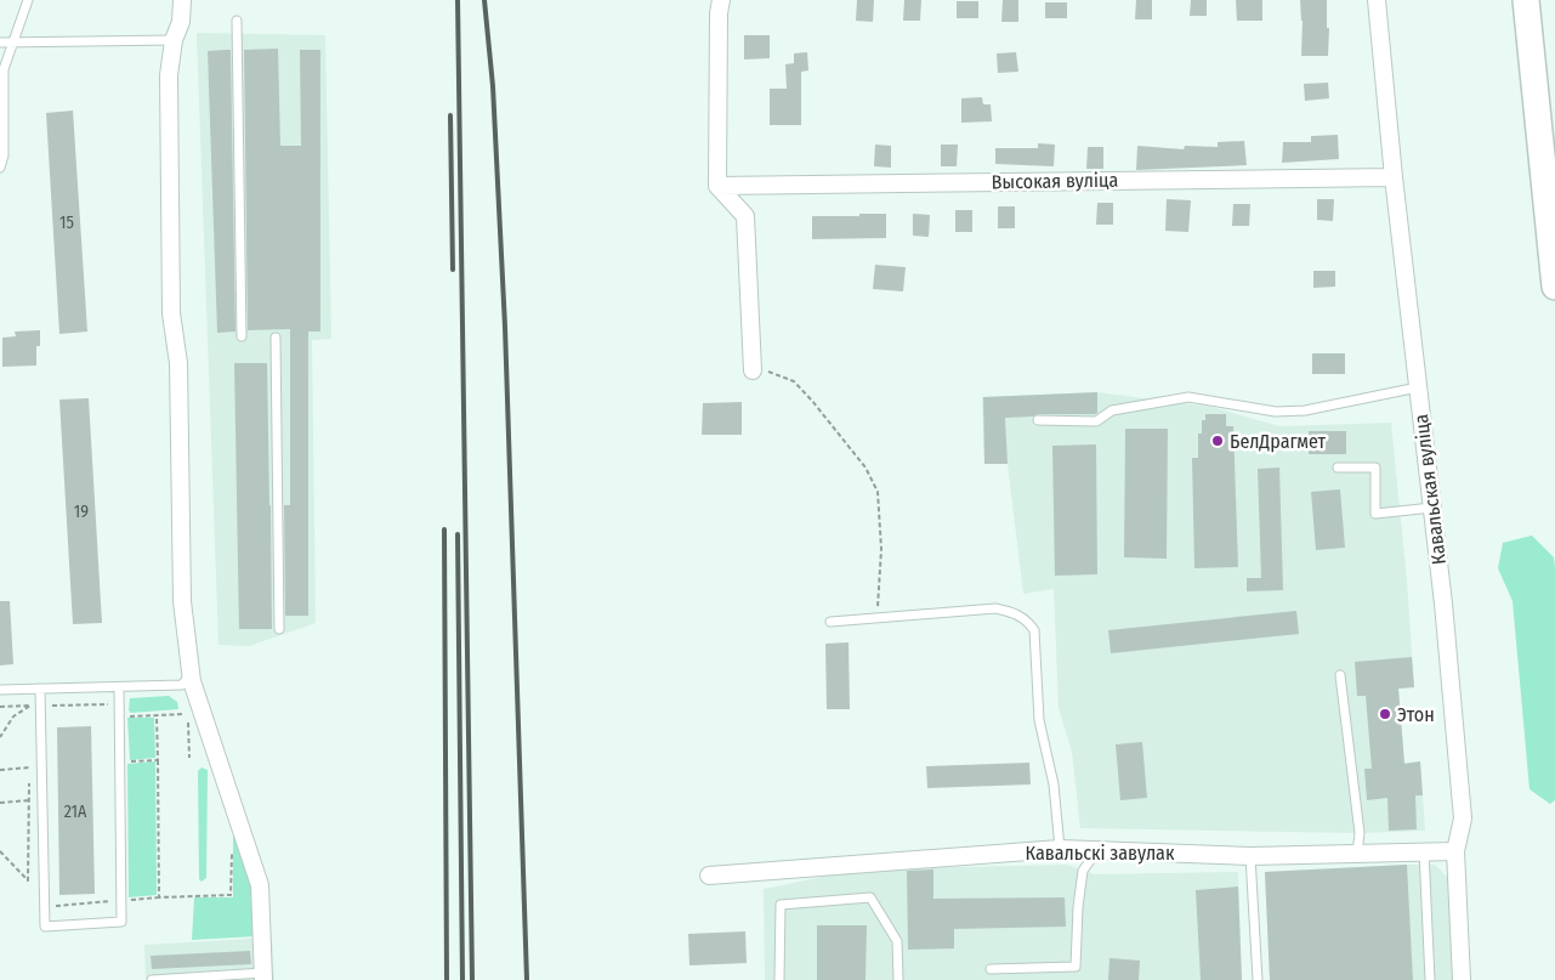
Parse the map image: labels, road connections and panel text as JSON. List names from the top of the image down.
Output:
{
  "streets": {
    "street": ["Высокая вуліца", "Кавальская вуліца", "Кавальскі завулак"]
  },
  "crossings": [
    ["Высокая вуліца", "Кавальская вуліца"],
    ["Кавальская вуліца", "Кавальскі завулак"]
  ],
  "places": ["БелДрагмет", "Этон"],
  "house_numbers": ["15", "19", "21А"]
}
